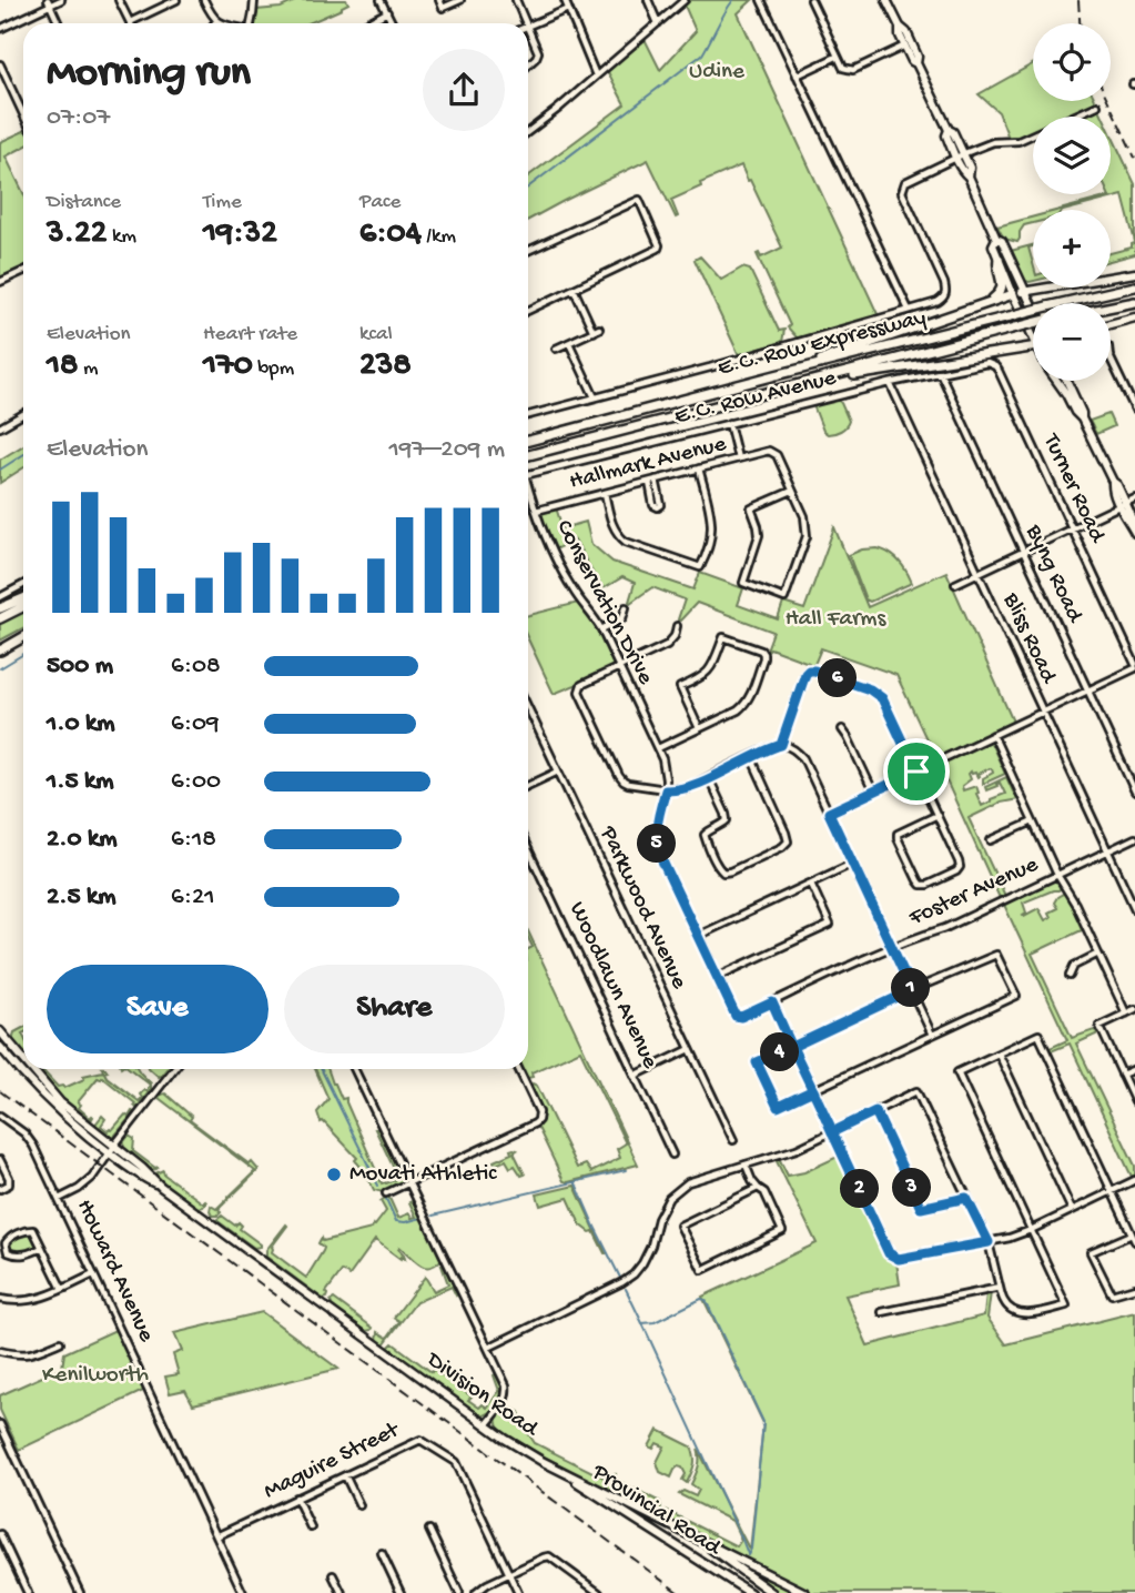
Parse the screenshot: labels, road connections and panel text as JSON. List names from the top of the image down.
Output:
{
  "streets": {
    "highway": ["E.C. Row Expressway"],
    "main road": ["Division Road", "Provincial Road"],
    "street": [
      "E.C. Row Avenue",
      "Hallmark Avenue",
      "Turner Road",
      "Byng Road",
      "Conservation Drive",
      "Bliss Road",
      "Foster Avenue",
      "Parkwood Avenue",
      "Woodlawn Avenue",
      "Howard Avenue",
      "Maguire Street"
    ]
  },
  "crossings": [
    ["E.C. Row Avenue", "Turner Road"],
    ["E.C. Row Avenue", "Byng Road"],
    ["E.C. Row Avenue", "Bliss Road"],
    ["Hallmark Avenue", "Conservation Drive"],
    ["Conservation Drive", "Foster Avenue"],
    ["Bliss Road", "Foster Avenue"],
    ["Howard Avenue", "Maguire Street"],
    ["Division Road", "Provincial Road"]
  ],
  "parks": ["Udine", "Hall Farms", "Kenilworth"],
  "places": ["Movati Athletic"],
  "page": {
    "map_buttons": ["+", "−"],
    "heading": ["Morning run", "07:07"],
    "stats": [
      ["Distance", "3.22 km"],
      ["Time", "19:32"],
      ["Pace", "6:04 /km"],
      ["Elevation", "18 m"],
      ["Heart rate", "170 bpm"],
      ["kcal", "238"]
    ],
    "chart": ["Elevation", "197–209 m"],
    "list": [
      {
        "name": "500 m",
        "note": "6:08"
      },
      {
        "name": "1.0 km",
        "note": "6:09"
      },
      {
        "name": "1.5 km",
        "note": "6:00"
      },
      {
        "name": "2.0 km",
        "note": "6:18"
      },
      {
        "name": "2.5 km",
        "note": "6:21"
      }
    ],
    "pins": [
      "6",
      "5",
      "1",
      "4",
      "3",
      "2"
    ],
    "buttons": ["Save", "Share"]
  }
}
